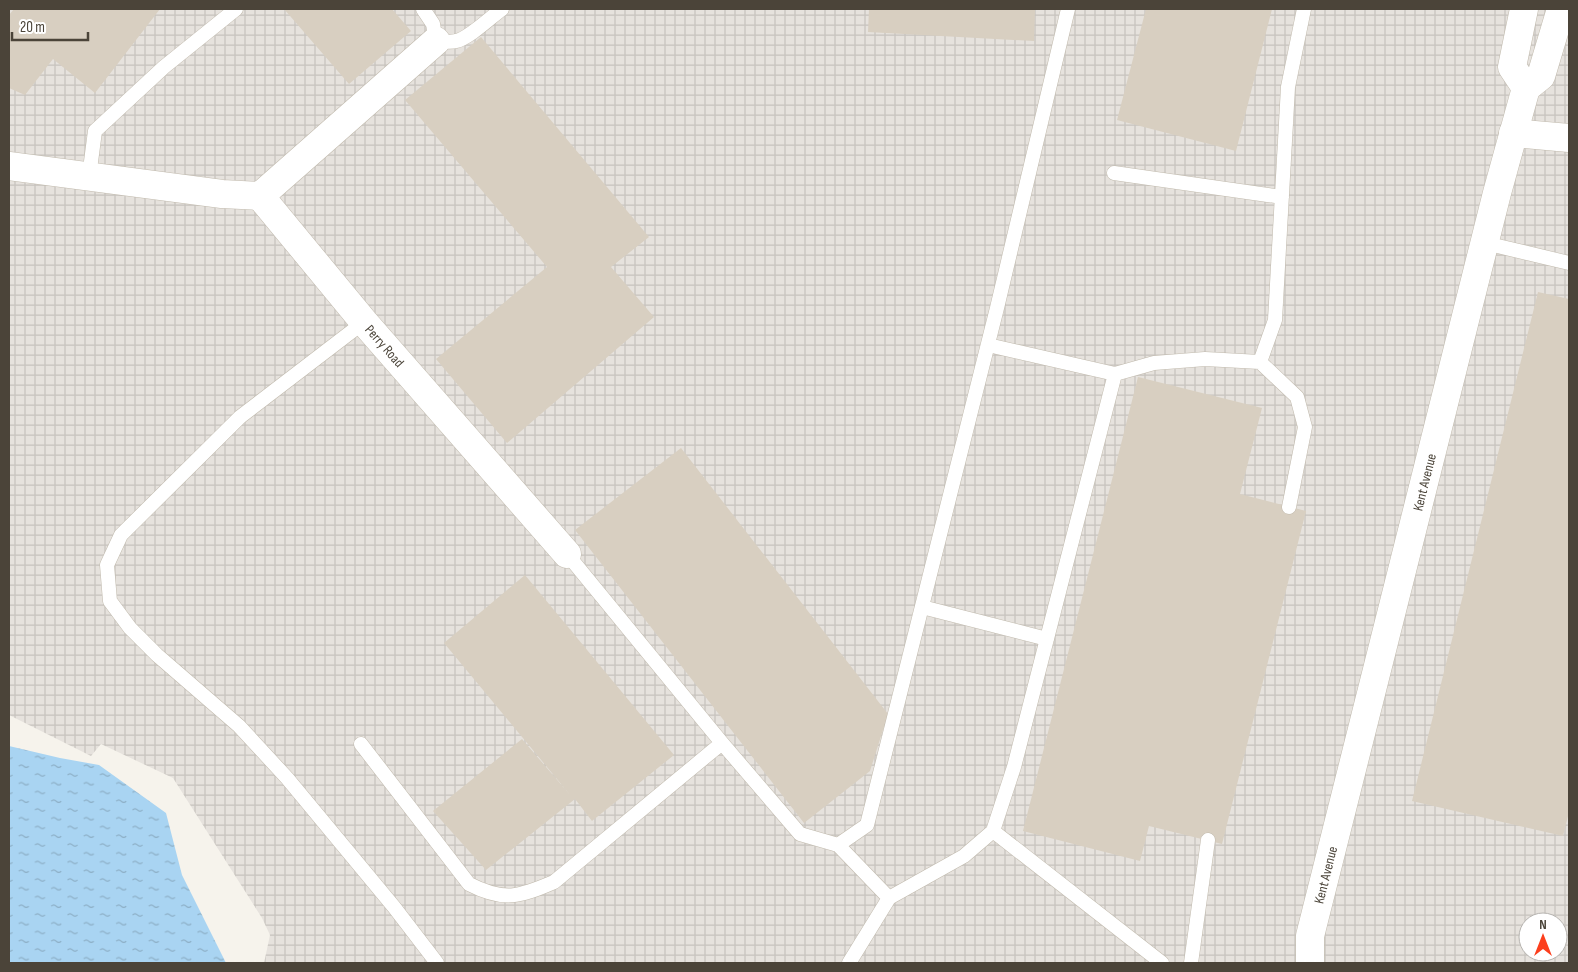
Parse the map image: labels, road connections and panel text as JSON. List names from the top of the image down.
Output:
{
  "streets": {
    "street": ["Perry Road", "Kent Avenue"]
  },
  "scale_bar": "20 m",
  "north": "top"
}
